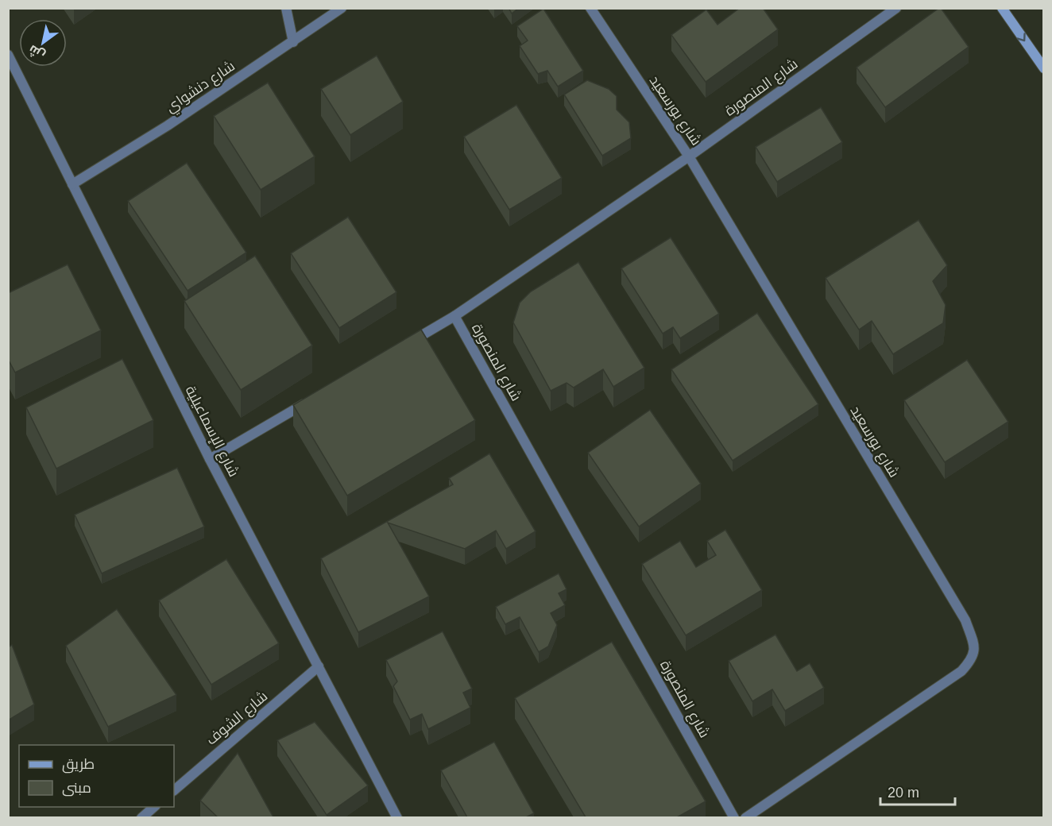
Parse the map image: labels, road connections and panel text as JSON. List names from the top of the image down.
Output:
{
  "streets": {
    "street": [
      "شارع دنشواي",
      "شارع المنصورة",
      "شارع بورسعيد",
      "شارع الإسماعيلية",
      "شارع الشوف"
    ]
  },
  "crossings": [
    ["شارع دنشواي", "شارع الإسماعيلية"],
    ["شارع المنصورة", "شارع بورسعيد"],
    ["شارع الإسماعيلية", "شارع الشوف"]
  ],
  "legend": ["طريق", "مبنى"],
  "scale_bar": "20 m",
  "north": "bottom left"
}
